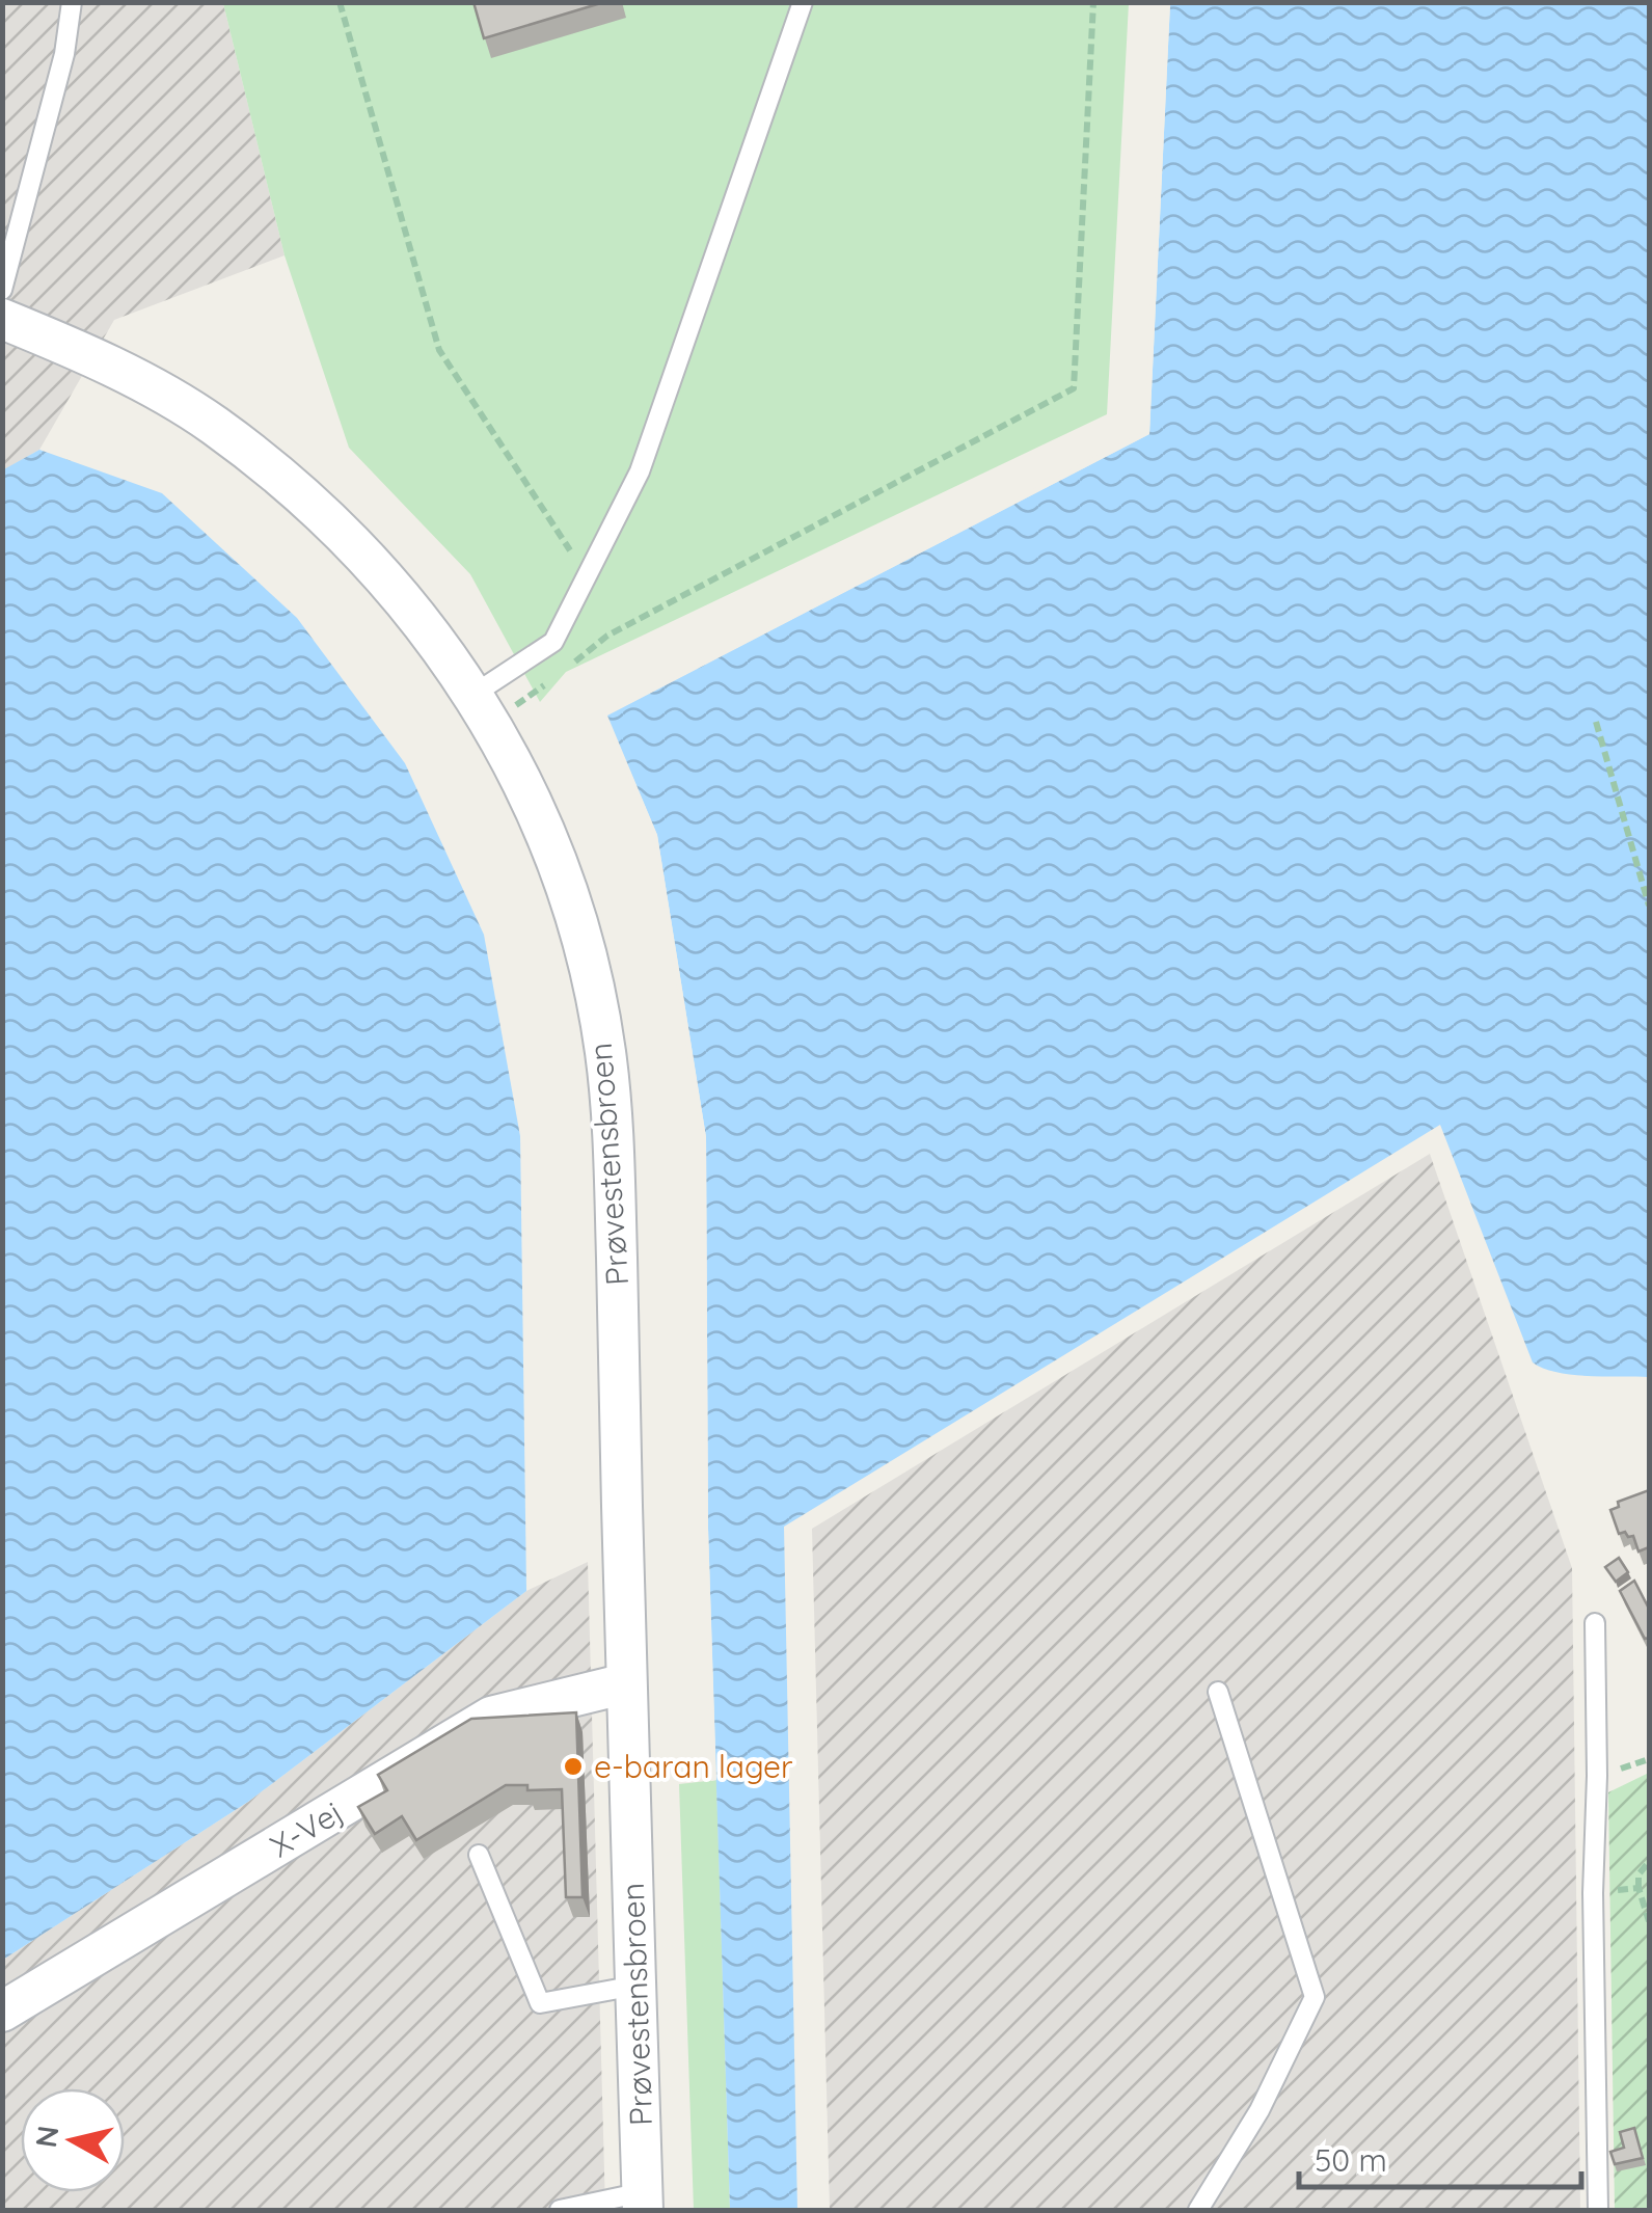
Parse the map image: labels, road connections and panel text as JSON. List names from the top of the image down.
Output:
{
  "streets": {
    "street": ["Prøvestensbroen", "X-Vej"]
  },
  "crossings": [
    ["Prøvestensbroen", "X-Vej"]
  ],
  "places": ["e-baran lager"],
  "scale_bar": "50 m",
  "north": "left"
}
